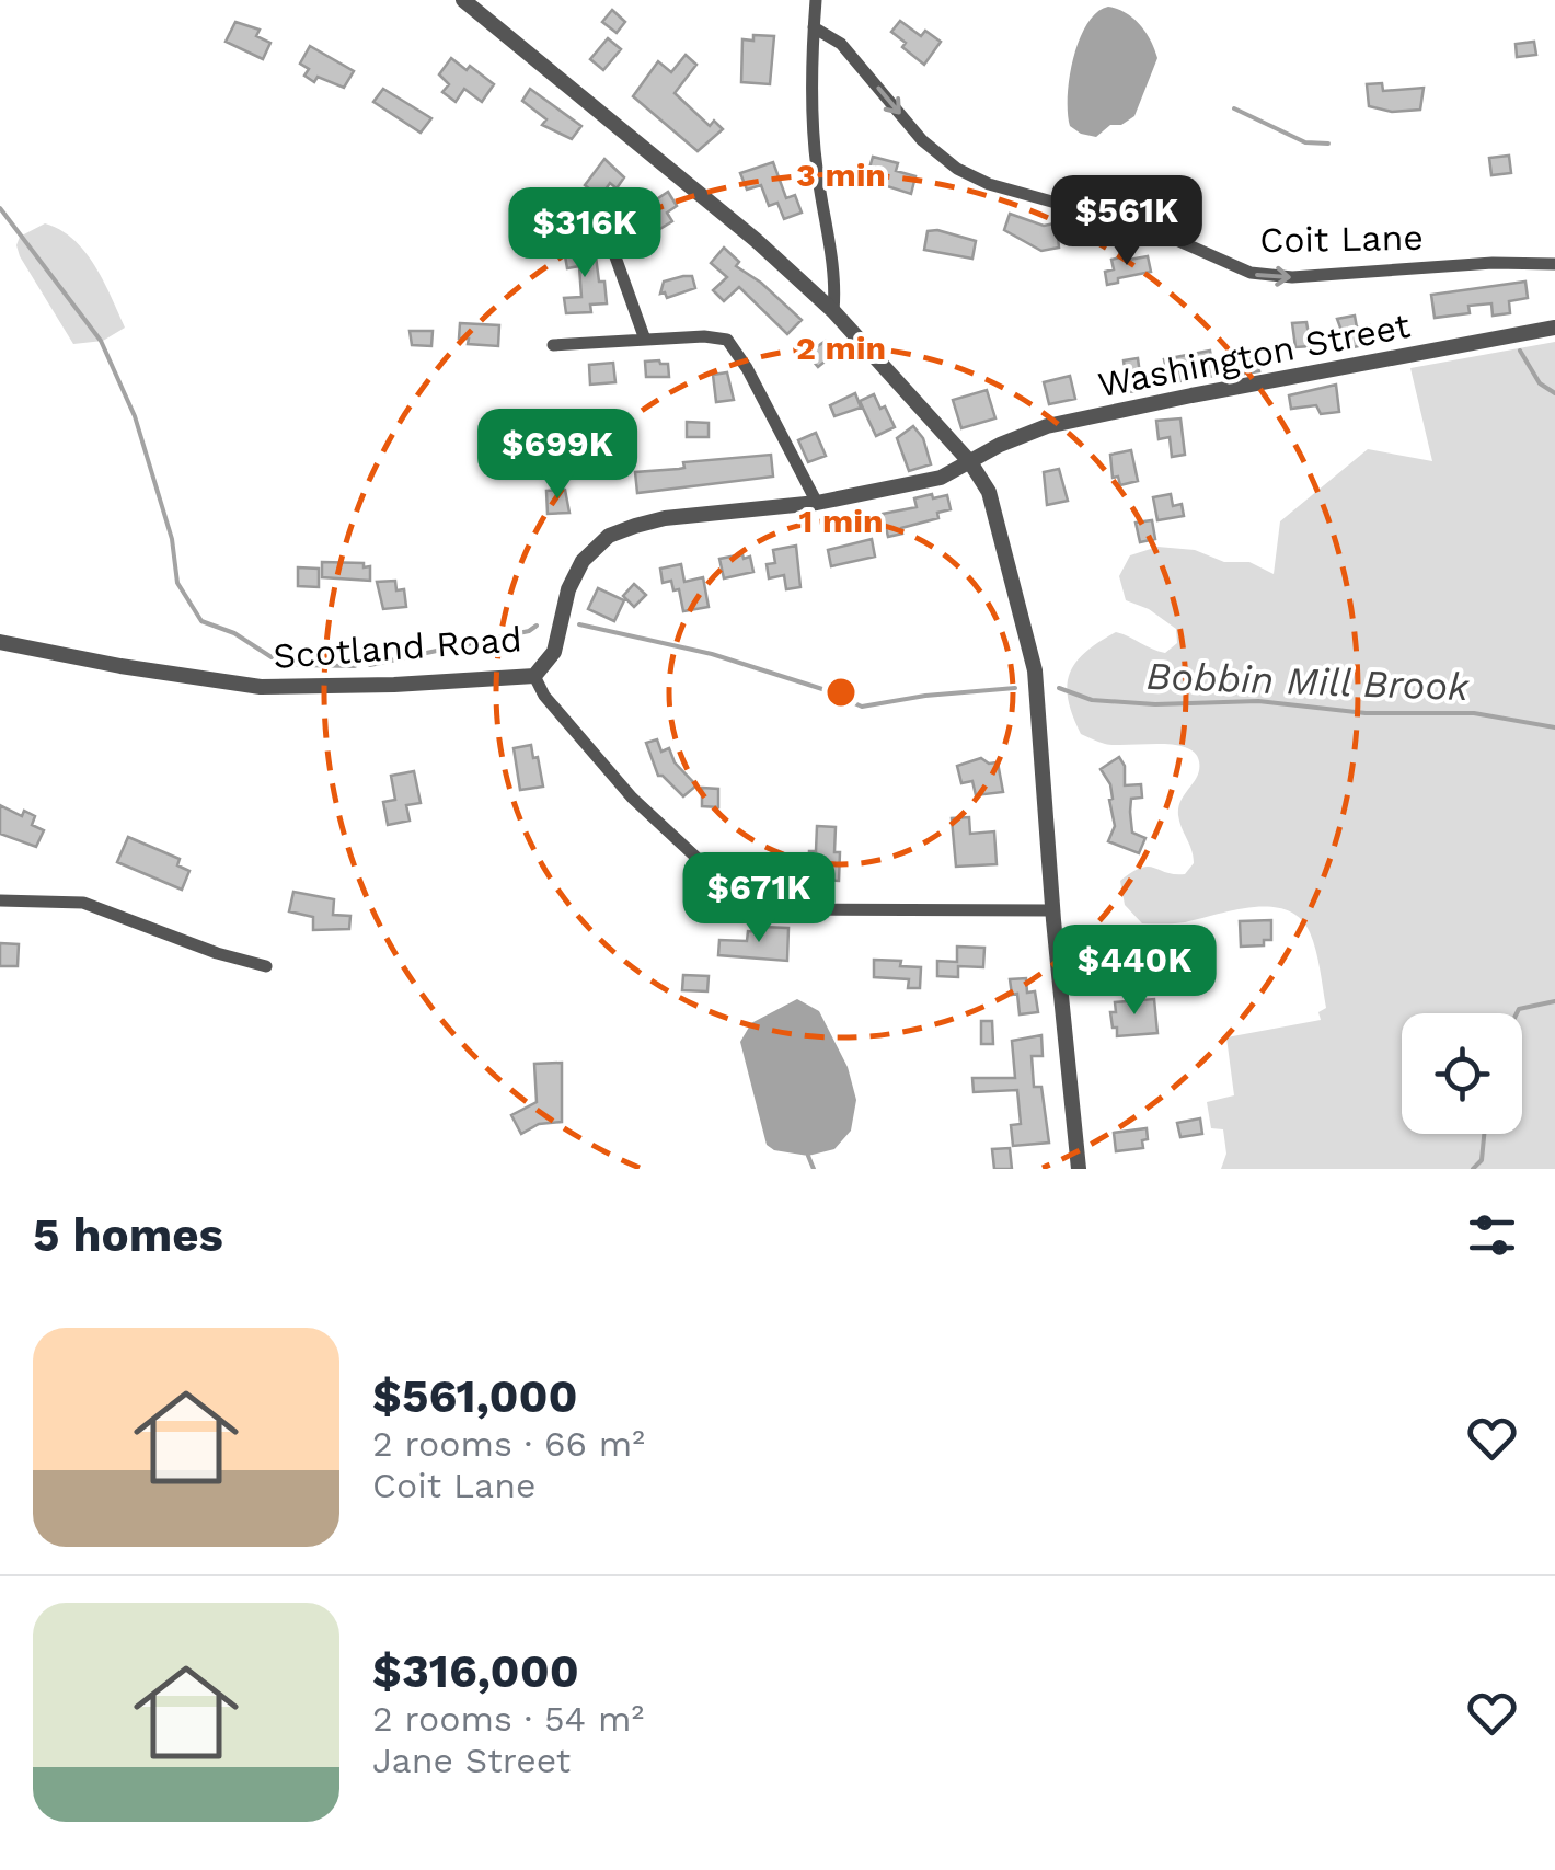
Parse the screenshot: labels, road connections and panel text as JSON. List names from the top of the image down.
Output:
{
  "streets": {
    "street": ["Coit Lane", "Washington Street", "Scotland Road"]
  },
  "crossings": [
    ["Washington Street", "Scotland Road"]
  ],
  "one_way": ["Coit Lane"],
  "water": ["Bobbin Mill Brook"],
  "page": {
    "price": [
      "$561K",
      "$316K",
      "$699K",
      "$671K",
      "$440K"
    ],
    "heading": "5 homes",
    "list": [
      {
        "name": "$561,000",
        "note": "2 rooms · 66 m² · Coit Lane"
      },
      {
        "name": "$316,000",
        "note": "2 rooms · 54 m² · Jane Street"
      }
    ]
  },
  "rings": ["3 min", "2 min", "1 min"]
}
